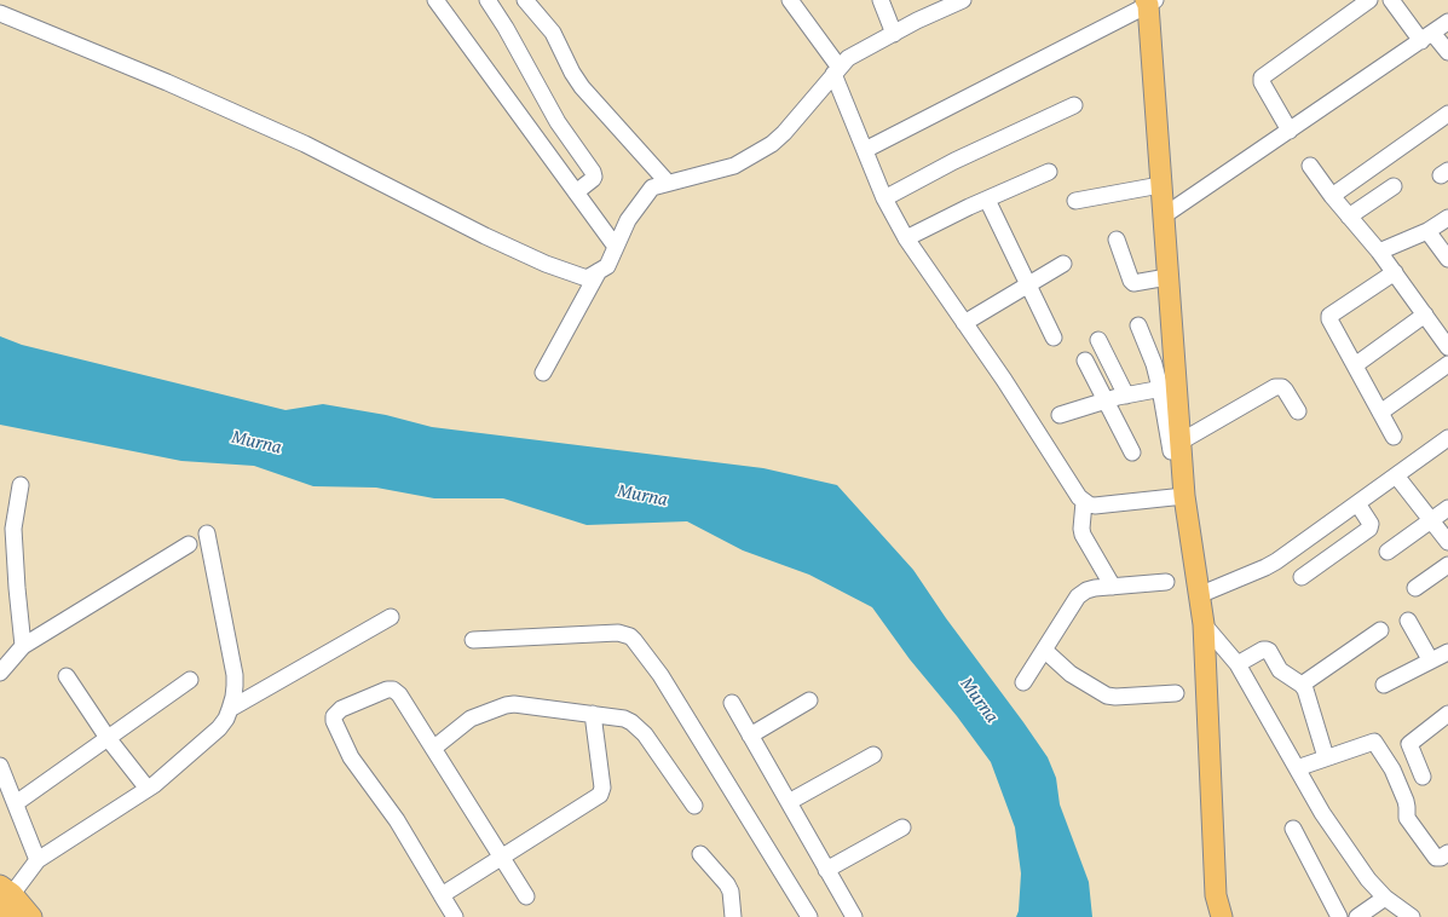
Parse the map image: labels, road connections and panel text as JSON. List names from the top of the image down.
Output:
{
  "water": ["Murna"]
}
